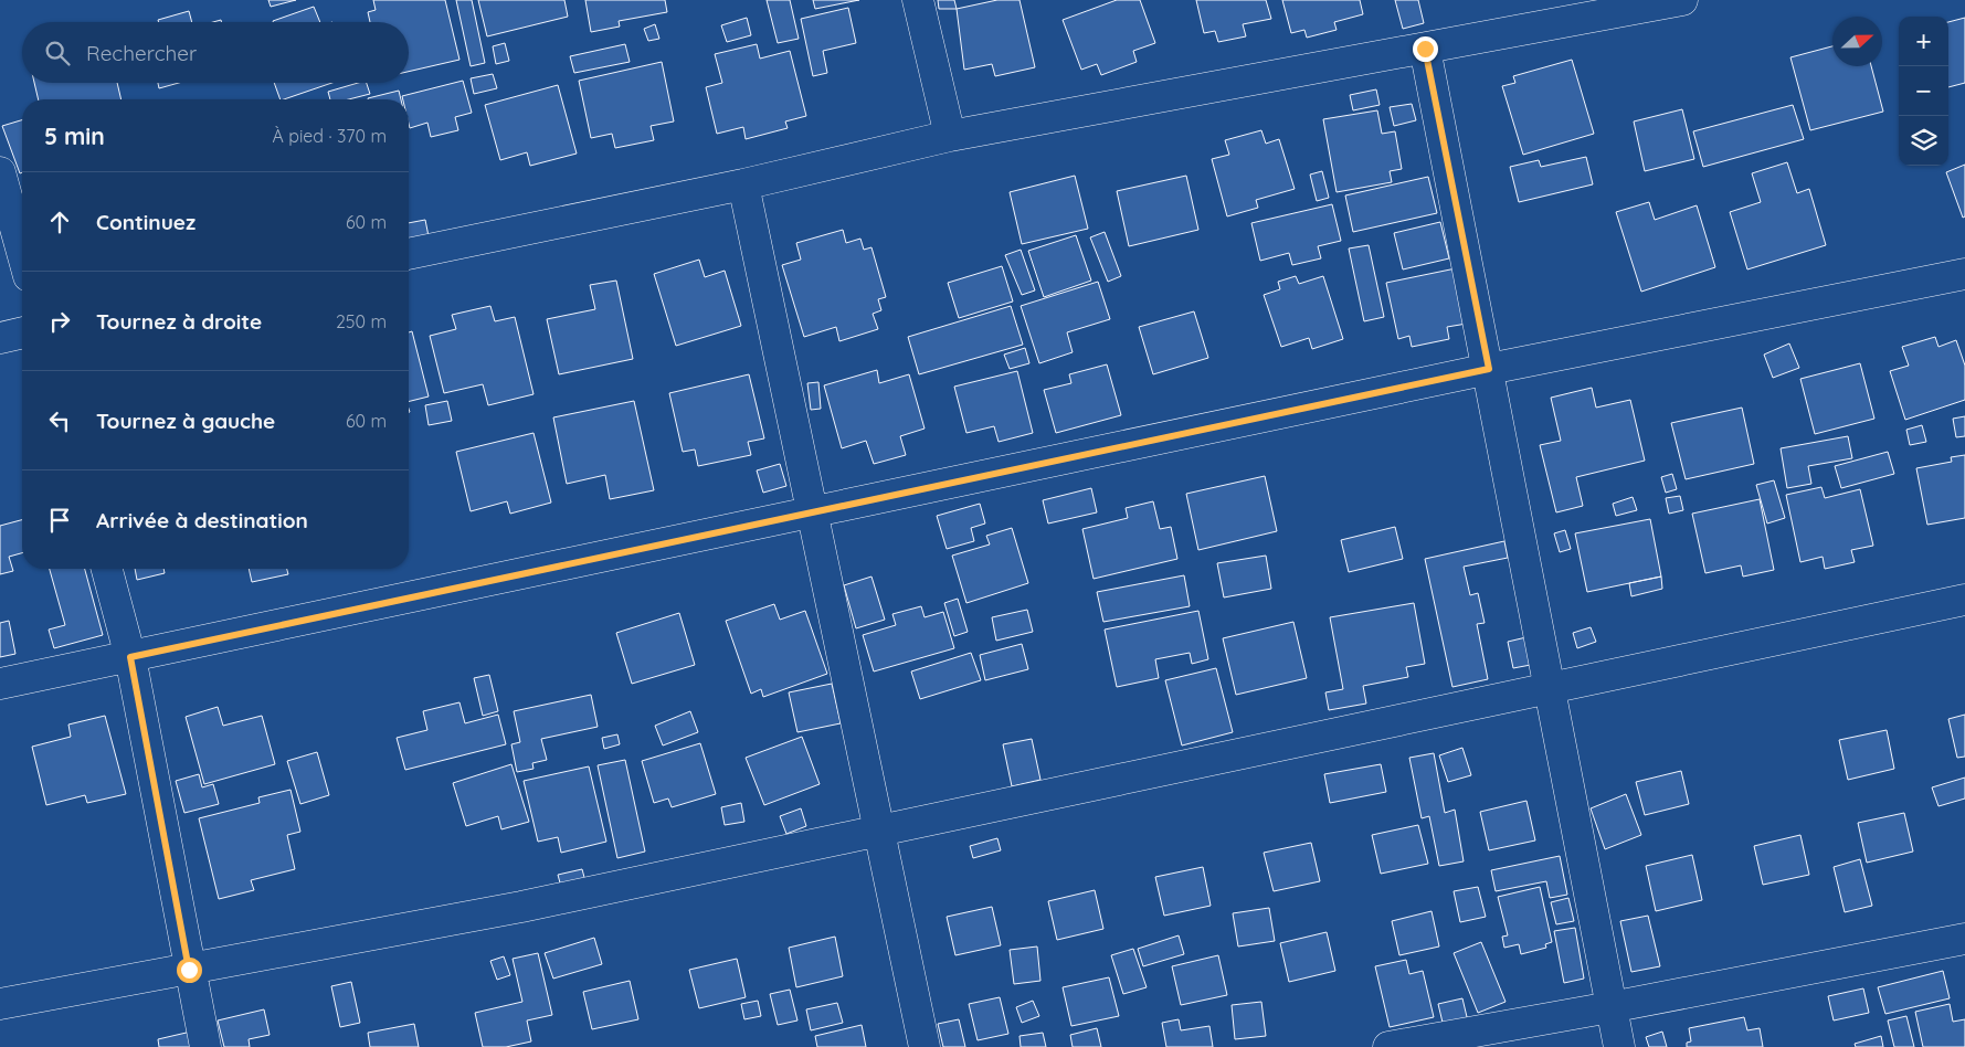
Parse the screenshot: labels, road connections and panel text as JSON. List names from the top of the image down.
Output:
{
  "north": "right",
  "page": {
    "map_buttons": ["+", "−"],
    "search": "Rechercher",
    "heading": ["5 min", "À pied · 370 m"],
    "list": [
      ["Continuez", "60 m"],
      ["Tournez à droite", "250 m"],
      ["Tournez à gauche", "60 m"],
      "Arrivée à destination"
    ]
  }
}
